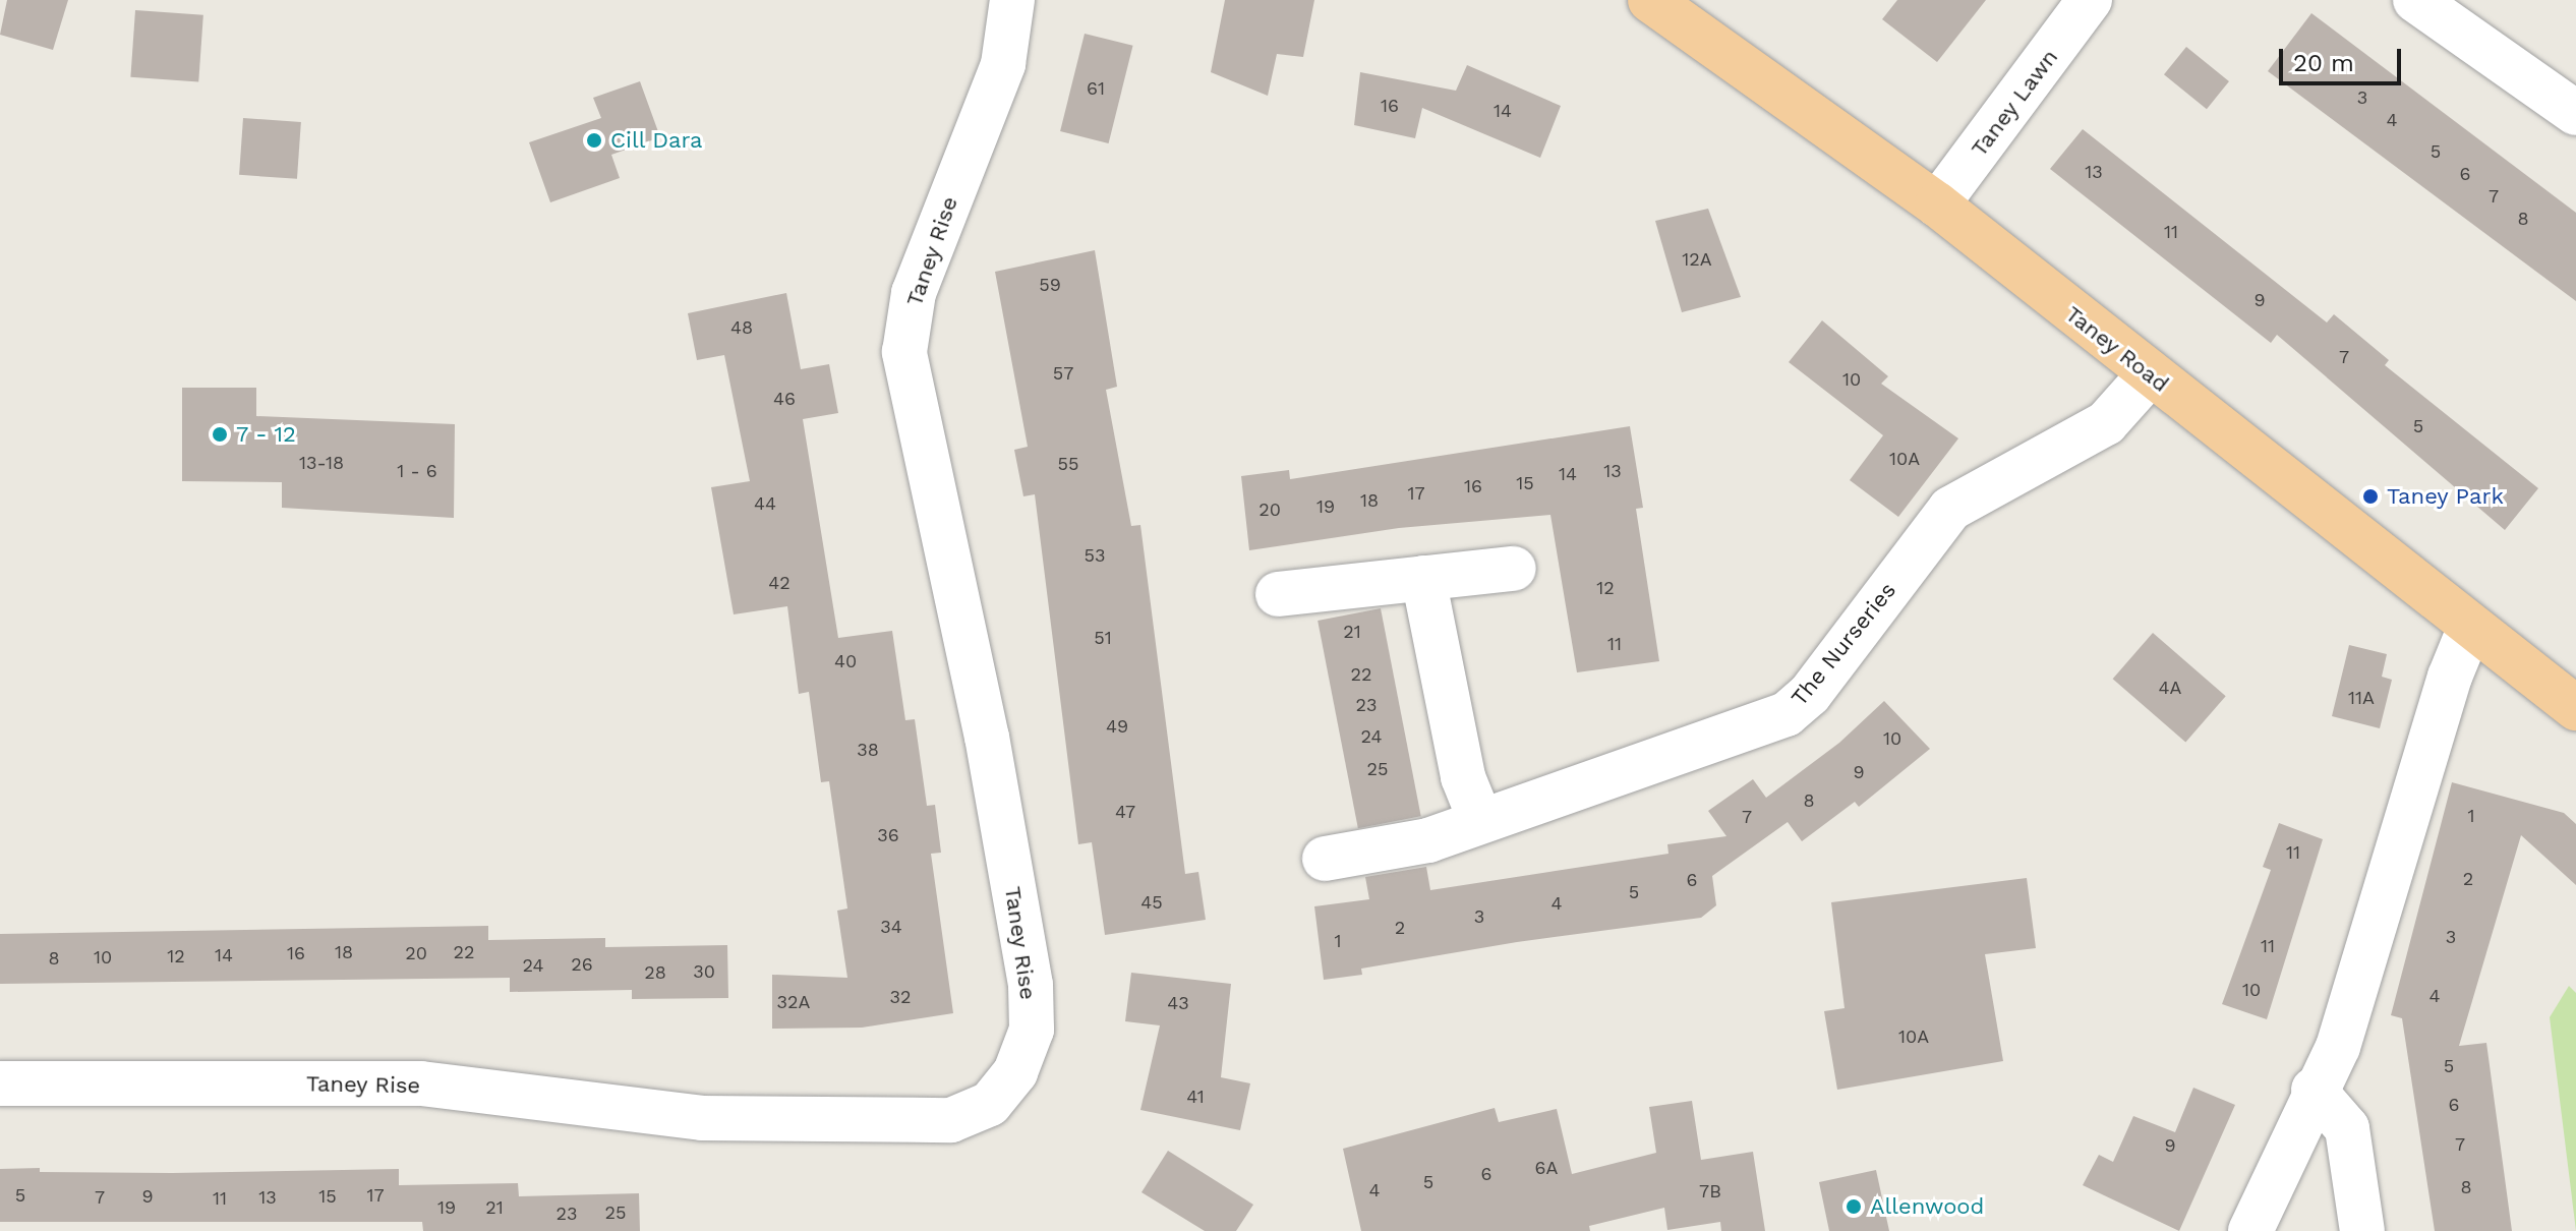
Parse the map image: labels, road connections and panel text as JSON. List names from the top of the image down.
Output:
{
  "streets": {
    "main road": ["Taney Road"],
    "street": ["Taney Lawn", "Taney Rise", "The Nurseries"]
  },
  "crossings": [
    ["Taney Lawn", "Taney Road"],
    ["Taney Road", "The Nurseries"]
  ],
  "places": [
    "Cill Dara",
    "7 - 12",
    "Taney Park",
    "Allenwood"
  ],
  "house_numbers": [
    "61",
    "3",
    "16",
    "14",
    "4",
    "5",
    "13",
    "6",
    "7",
    "8",
    "11",
    "12A",
    "59",
    "9",
    "48",
    "7",
    "57",
    "10",
    "46",
    "5",
    "10A",
    "13-18",
    "55",
    "1 - 6",
    "13",
    "14",
    "15",
    "16",
    "17",
    "18",
    "44",
    "19",
    "20",
    "53",
    "42",
    "12",
    "21",
    "51",
    "11",
    "40",
    "22",
    "4A",
    "11A",
    "23",
    "49",
    "24",
    "10",
    "38",
    "25",
    "9",
    "8",
    "47",
    "1",
    "7",
    "36",
    "11",
    "2",
    "6",
    "5",
    "45",
    "4",
    "3",
    "34",
    "2",
    "3",
    "1",
    "11",
    "18",
    "22",
    "16",
    "20",
    "14",
    "12",
    "10",
    "8",
    "26",
    "24",
    "30",
    "28",
    "10",
    "4",
    "32",
    "32A",
    "43",
    "10A",
    "5",
    "41",
    "6",
    "7",
    "9",
    "6A",
    "6",
    "5",
    "8",
    "4",
    "7B",
    "5",
    "17",
    "9",
    "15",
    "7",
    "13",
    "11",
    "19",
    "21",
    "25",
    "23"
  ],
  "scale_bar": "20 m"
}
